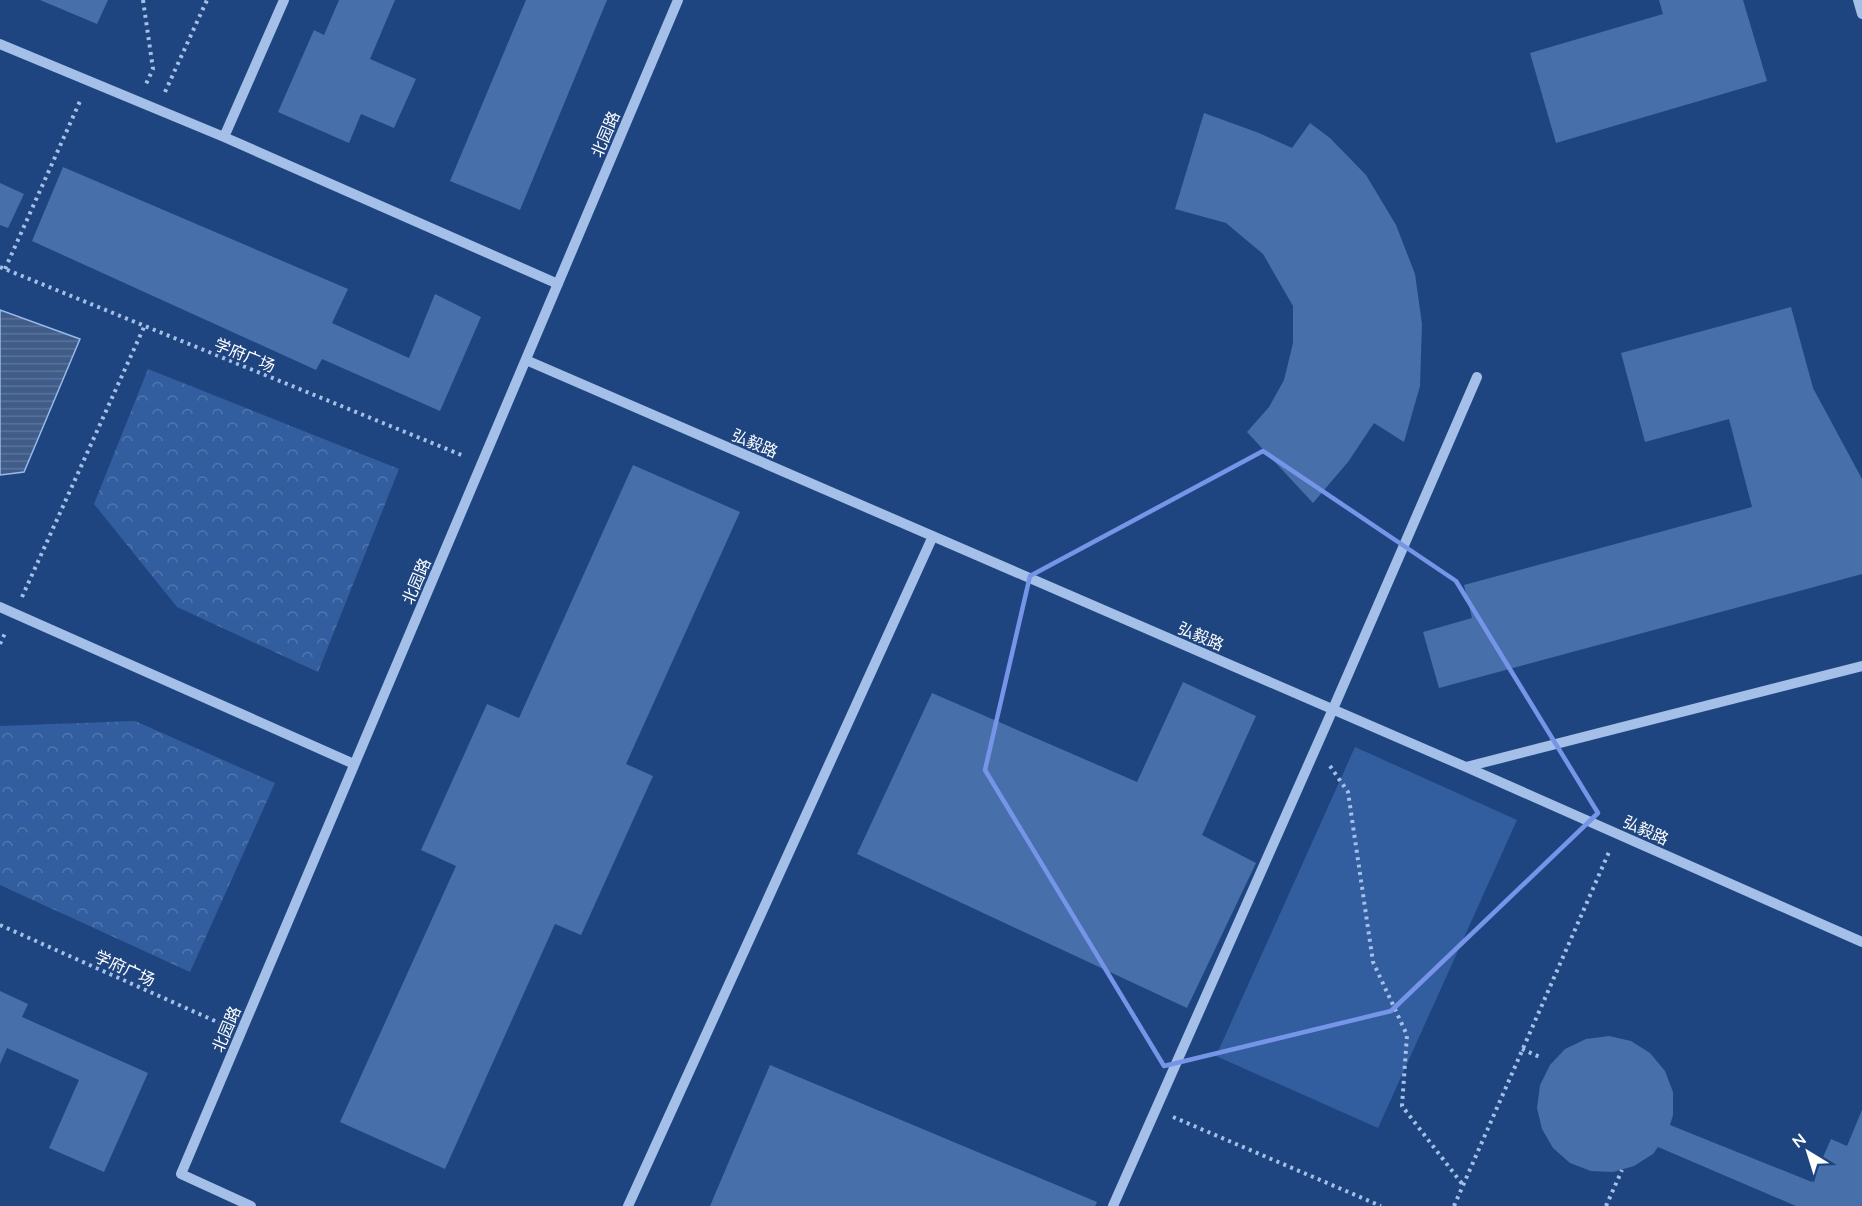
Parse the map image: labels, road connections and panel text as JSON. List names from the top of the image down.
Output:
{
  "streets": {
    "street": ["北园路", "弘毅路"],
    "path": ["学府广场"]
  },
  "crossings": [
    ["北园路", "学府广场"],
    ["北园路", "弘毅路"]
  ],
  "north": "top left"
}
